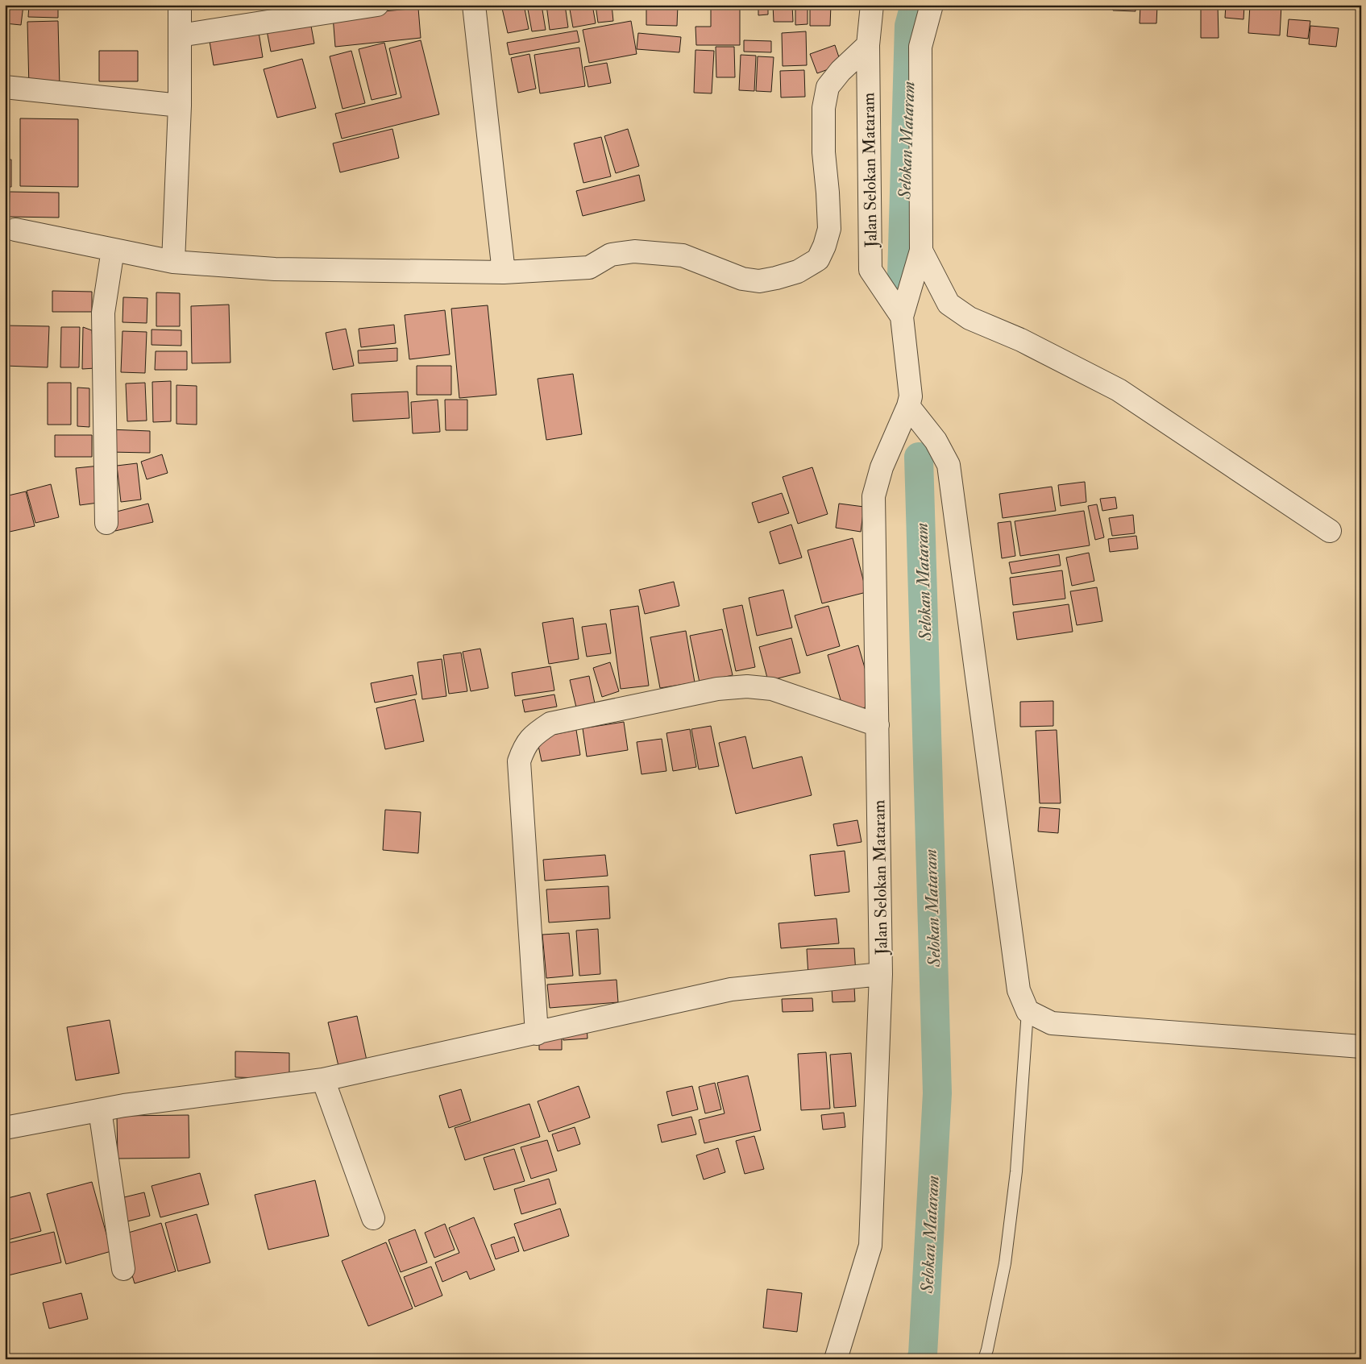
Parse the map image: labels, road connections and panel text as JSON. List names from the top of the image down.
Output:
{
  "streets": {
    "street": ["Jalan Selokan Mataram"]
  },
  "water": ["Selokan Mataram"]
}
